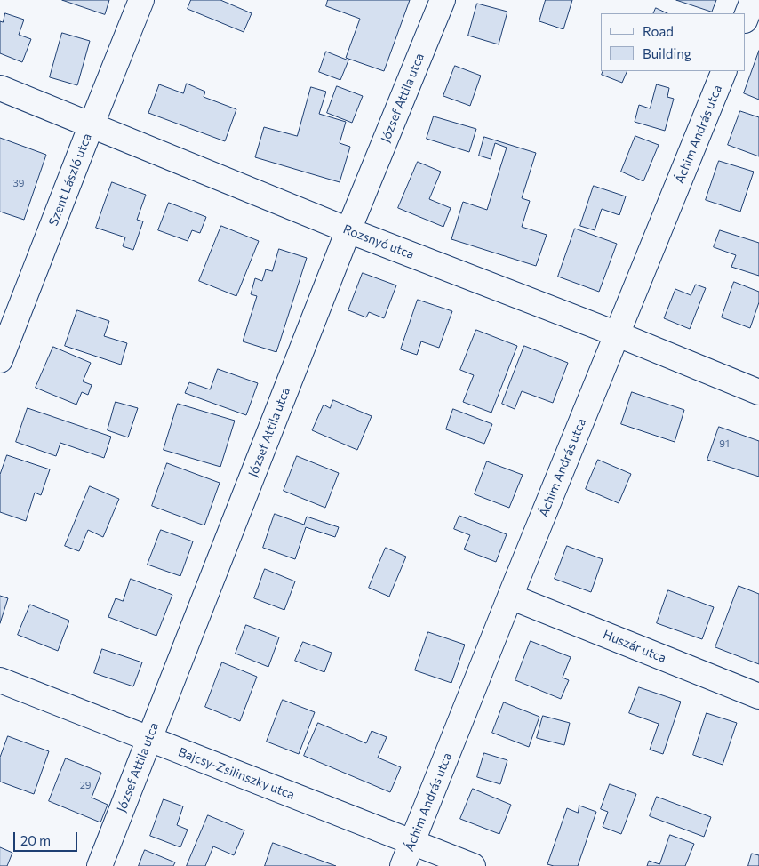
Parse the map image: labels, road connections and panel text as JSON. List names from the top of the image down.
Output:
{
  "streets": {
    "street": [
      "József Attila utca",
      "Áchim András utca",
      "Szent László utca",
      "Rozsnyó utca",
      "Huszár utca",
      "Bajcsy-Zsilinszky utca"
    ]
  },
  "crossings": [
    ["József Attila utca", "Rozsnyó utca"],
    ["József Attila utca", "Bajcsy-Zsilinszky utca"],
    ["Áchim András utca", "Rozsnyó utca"],
    ["Áchim András utca", "Huszár utca"],
    ["Áchim András utca", "Bajcsy-Zsilinszky utca"],
    ["Szent László utca", "Rozsnyó utca"]
  ],
  "house_numbers": ["39", "91", "29"],
  "legend": ["Road", "Building"],
  "scale_bar": "20 m"
}
